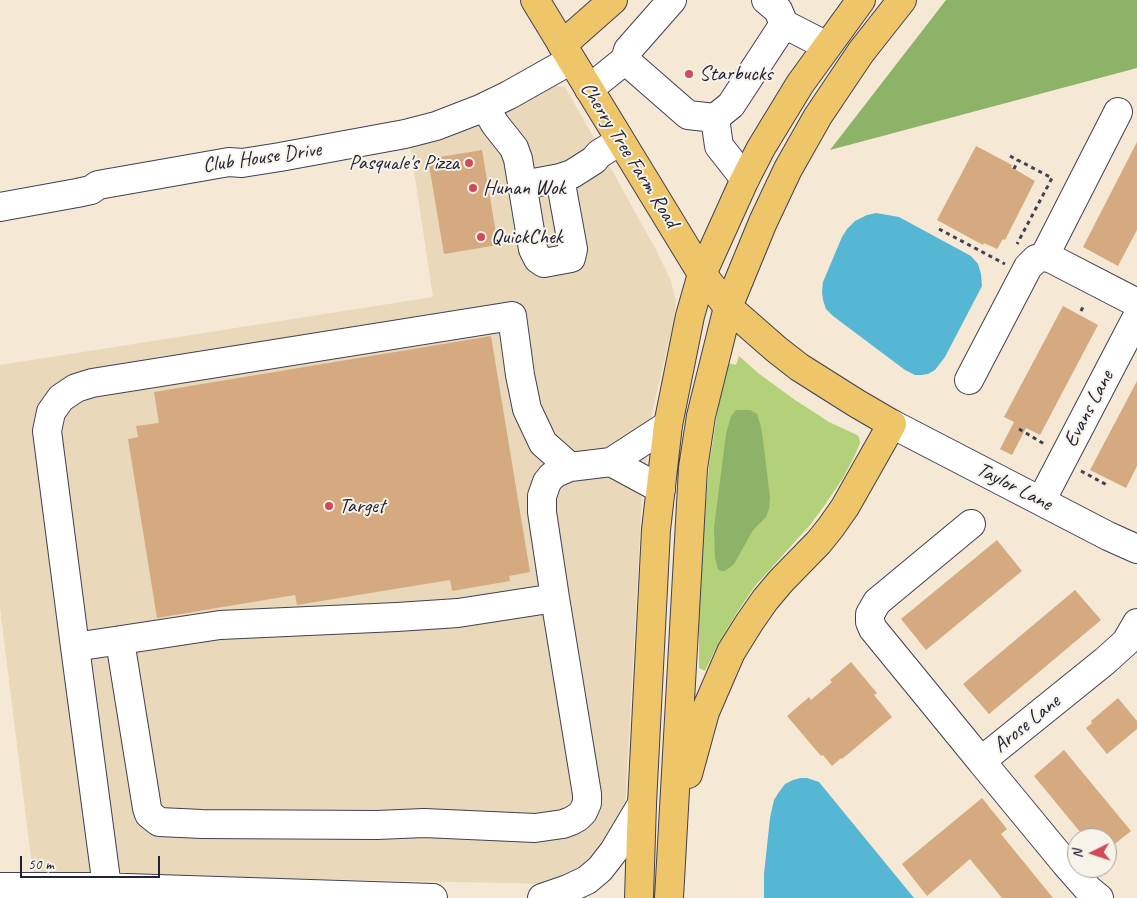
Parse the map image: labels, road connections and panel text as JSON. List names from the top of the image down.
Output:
{
  "streets": {
    "main road": ["Cherry Tree Farm Road"],
    "street": [
      "Club House Drive",
      "Evans Lane",
      "Taylor Lane",
      "Arose Lane"
    ]
  },
  "crossings": [
    ["Cherry Tree Farm Road", "Club House Drive"],
    ["Cherry Tree Farm Road", "Taylor Lane"],
    ["Evans Lane", "Taylor Lane"]
  ],
  "places": [
    "Starbucks",
    "Pasquale's Pizza",
    "Hunan Wok",
    "QuickChek",
    "Target"
  ],
  "scale_bar": "50 m",
  "north": "left"
}
